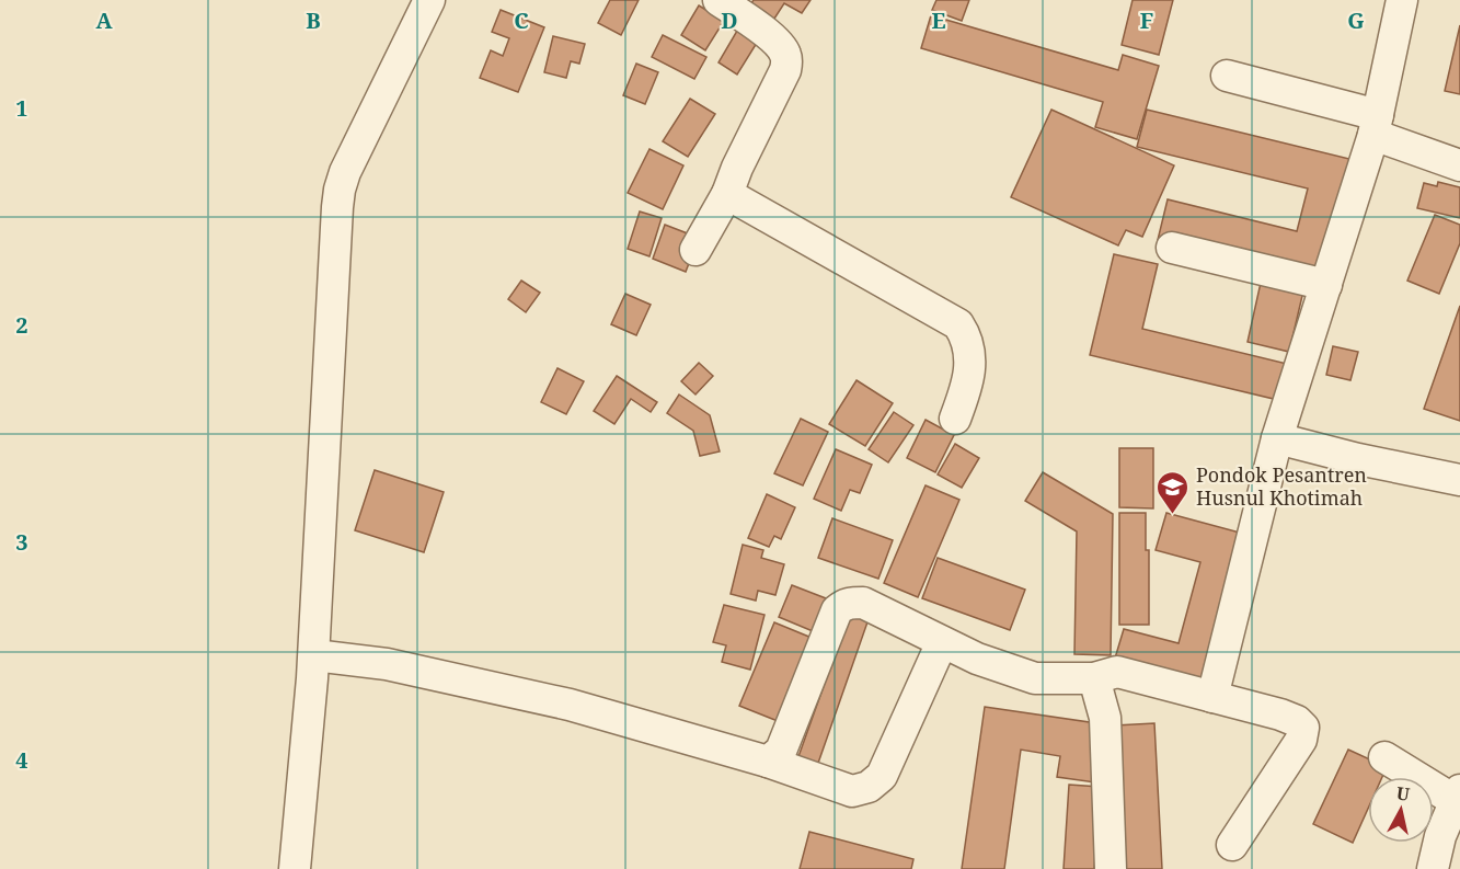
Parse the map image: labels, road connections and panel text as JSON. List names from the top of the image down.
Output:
{
  "places": {
    "school or university": ["Pondok Pesantren Husnul Khotimah"]
  },
  "north": "top",
  "grid": {
    "columns": [
      "A",
      "B",
      "C",
      "D",
      "E",
      "F",
      "G"
    ],
    "rows": [
      "1",
      "2",
      "3",
      "4"
    ]
  }
}
